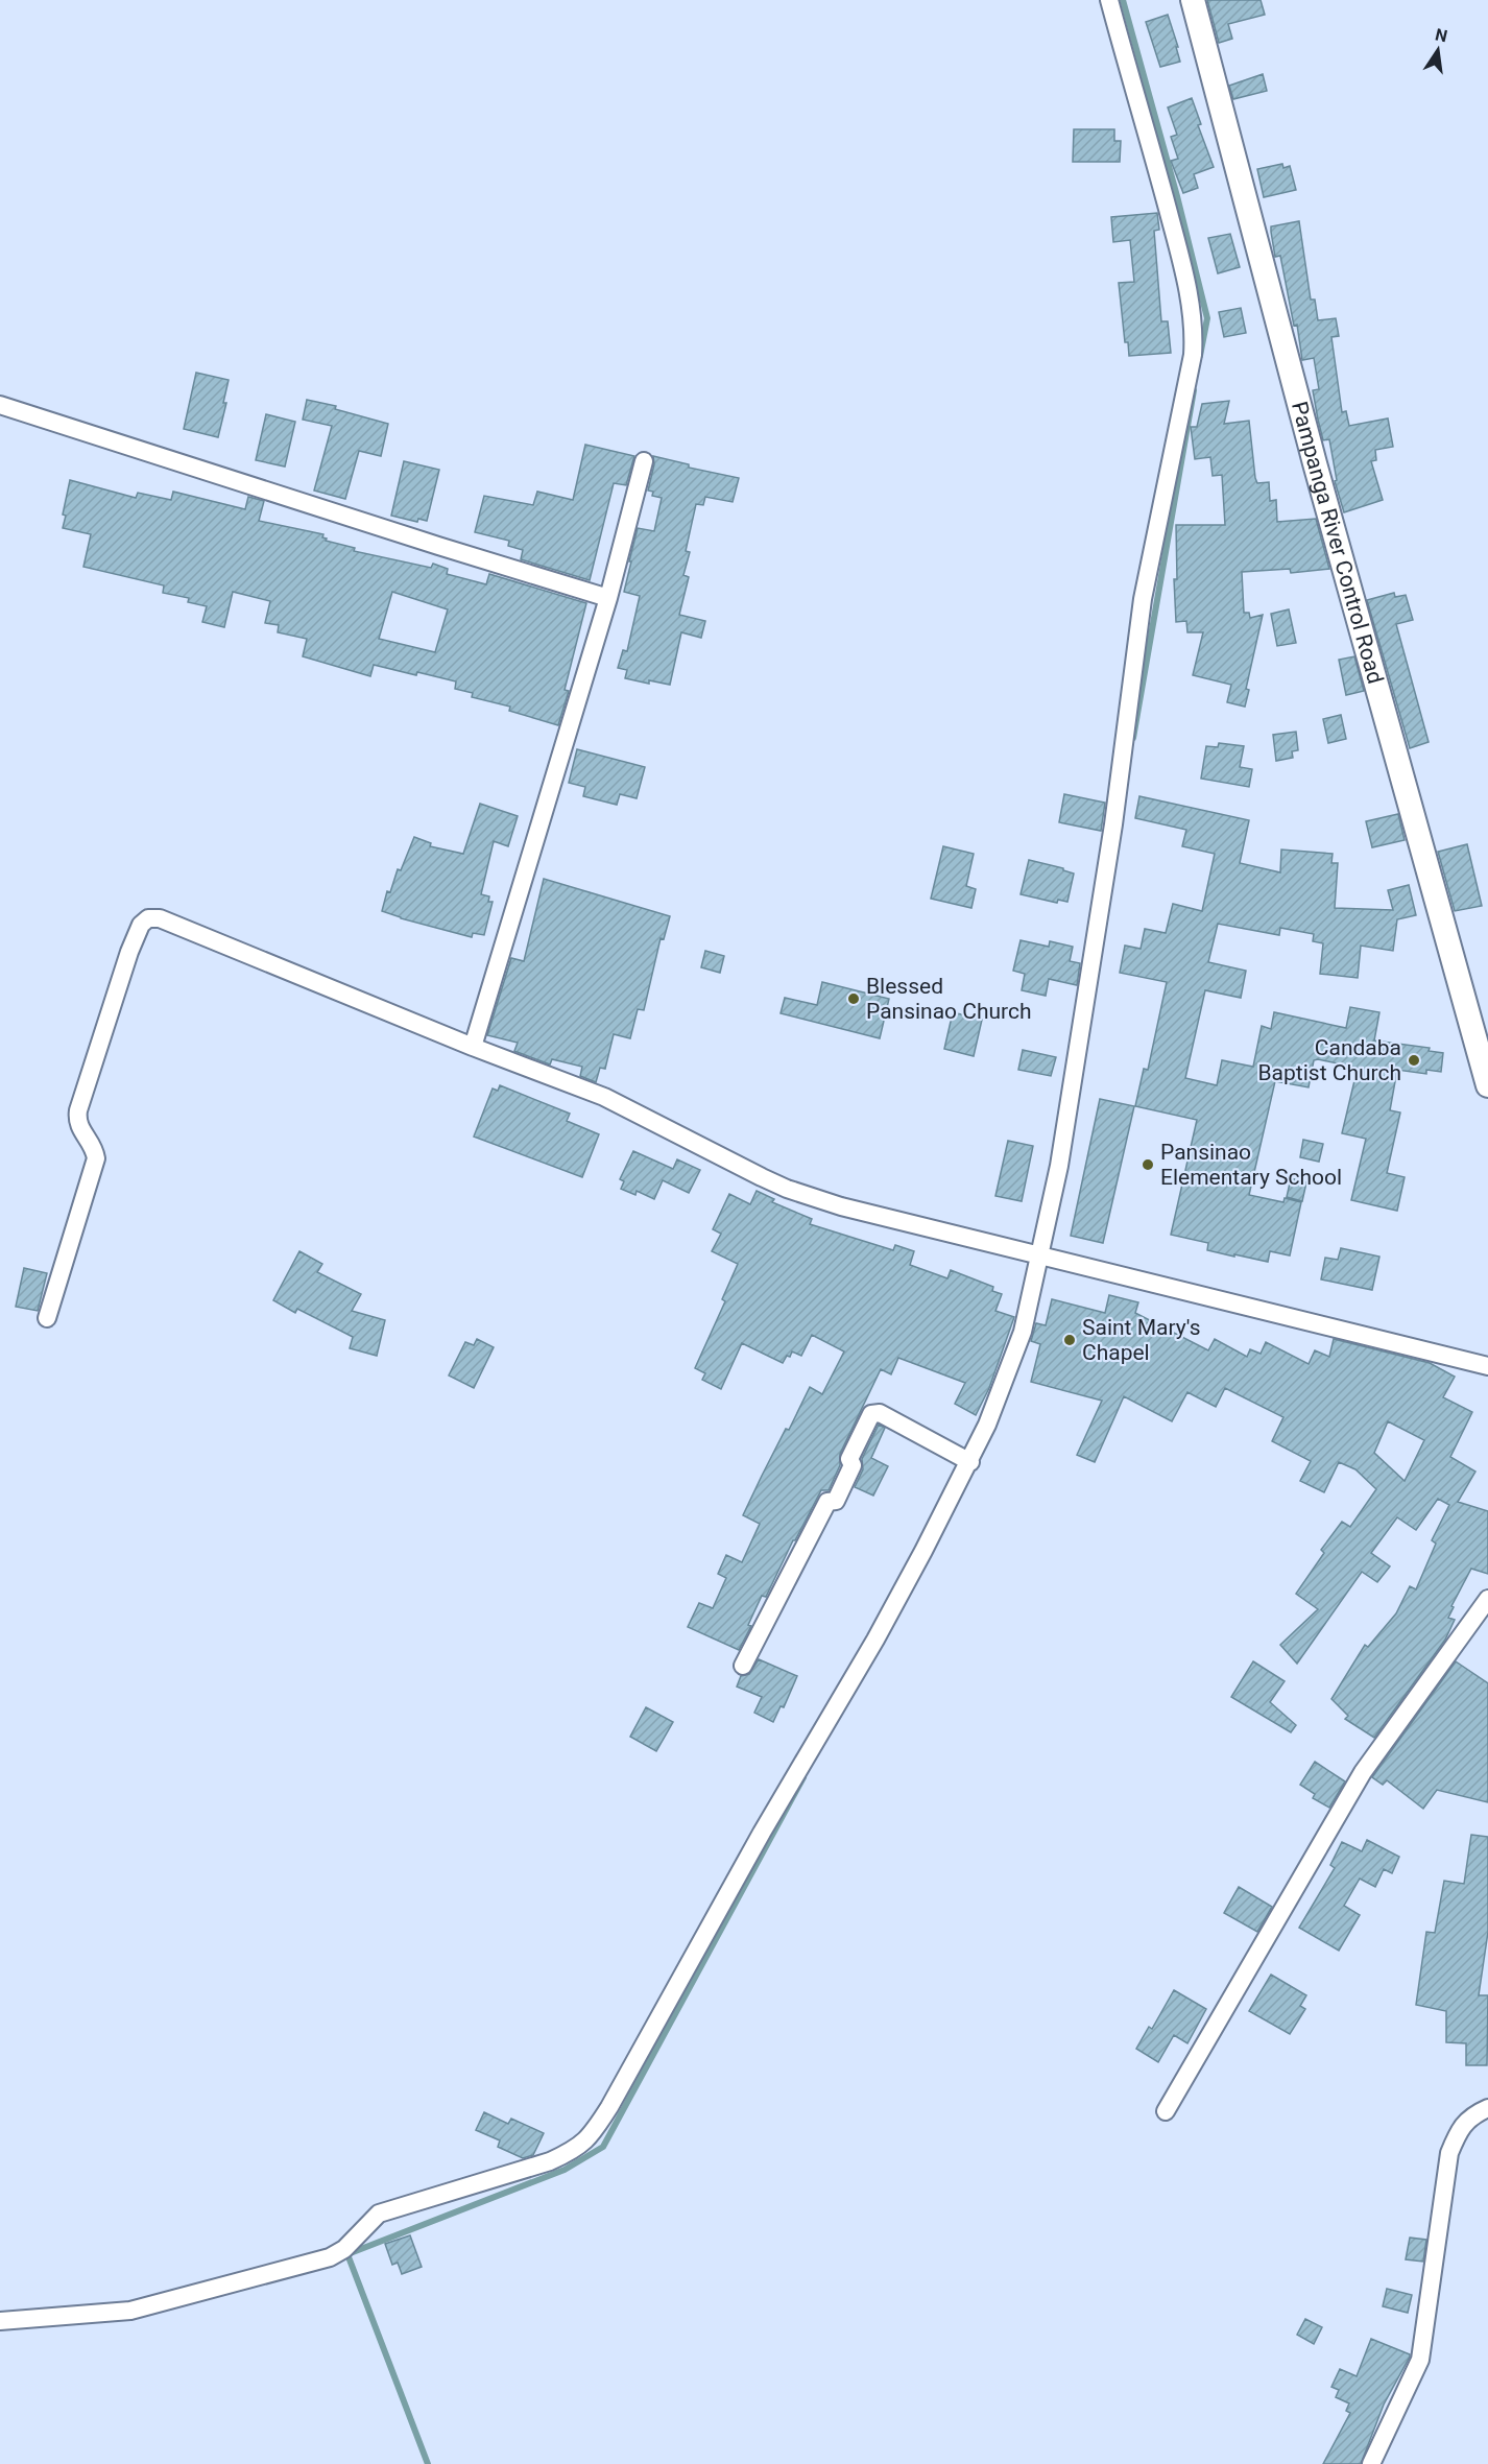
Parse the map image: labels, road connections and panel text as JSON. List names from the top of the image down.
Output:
{
  "streets": {
    "main road": ["Pampanga River Control Road"]
  },
  "places": [
    "Blessed Pansinao Church",
    "Candaba Baptist Church",
    "Pansinao Elementary School",
    "Saint Mary's Chapel"
  ],
  "north": "top"
}
